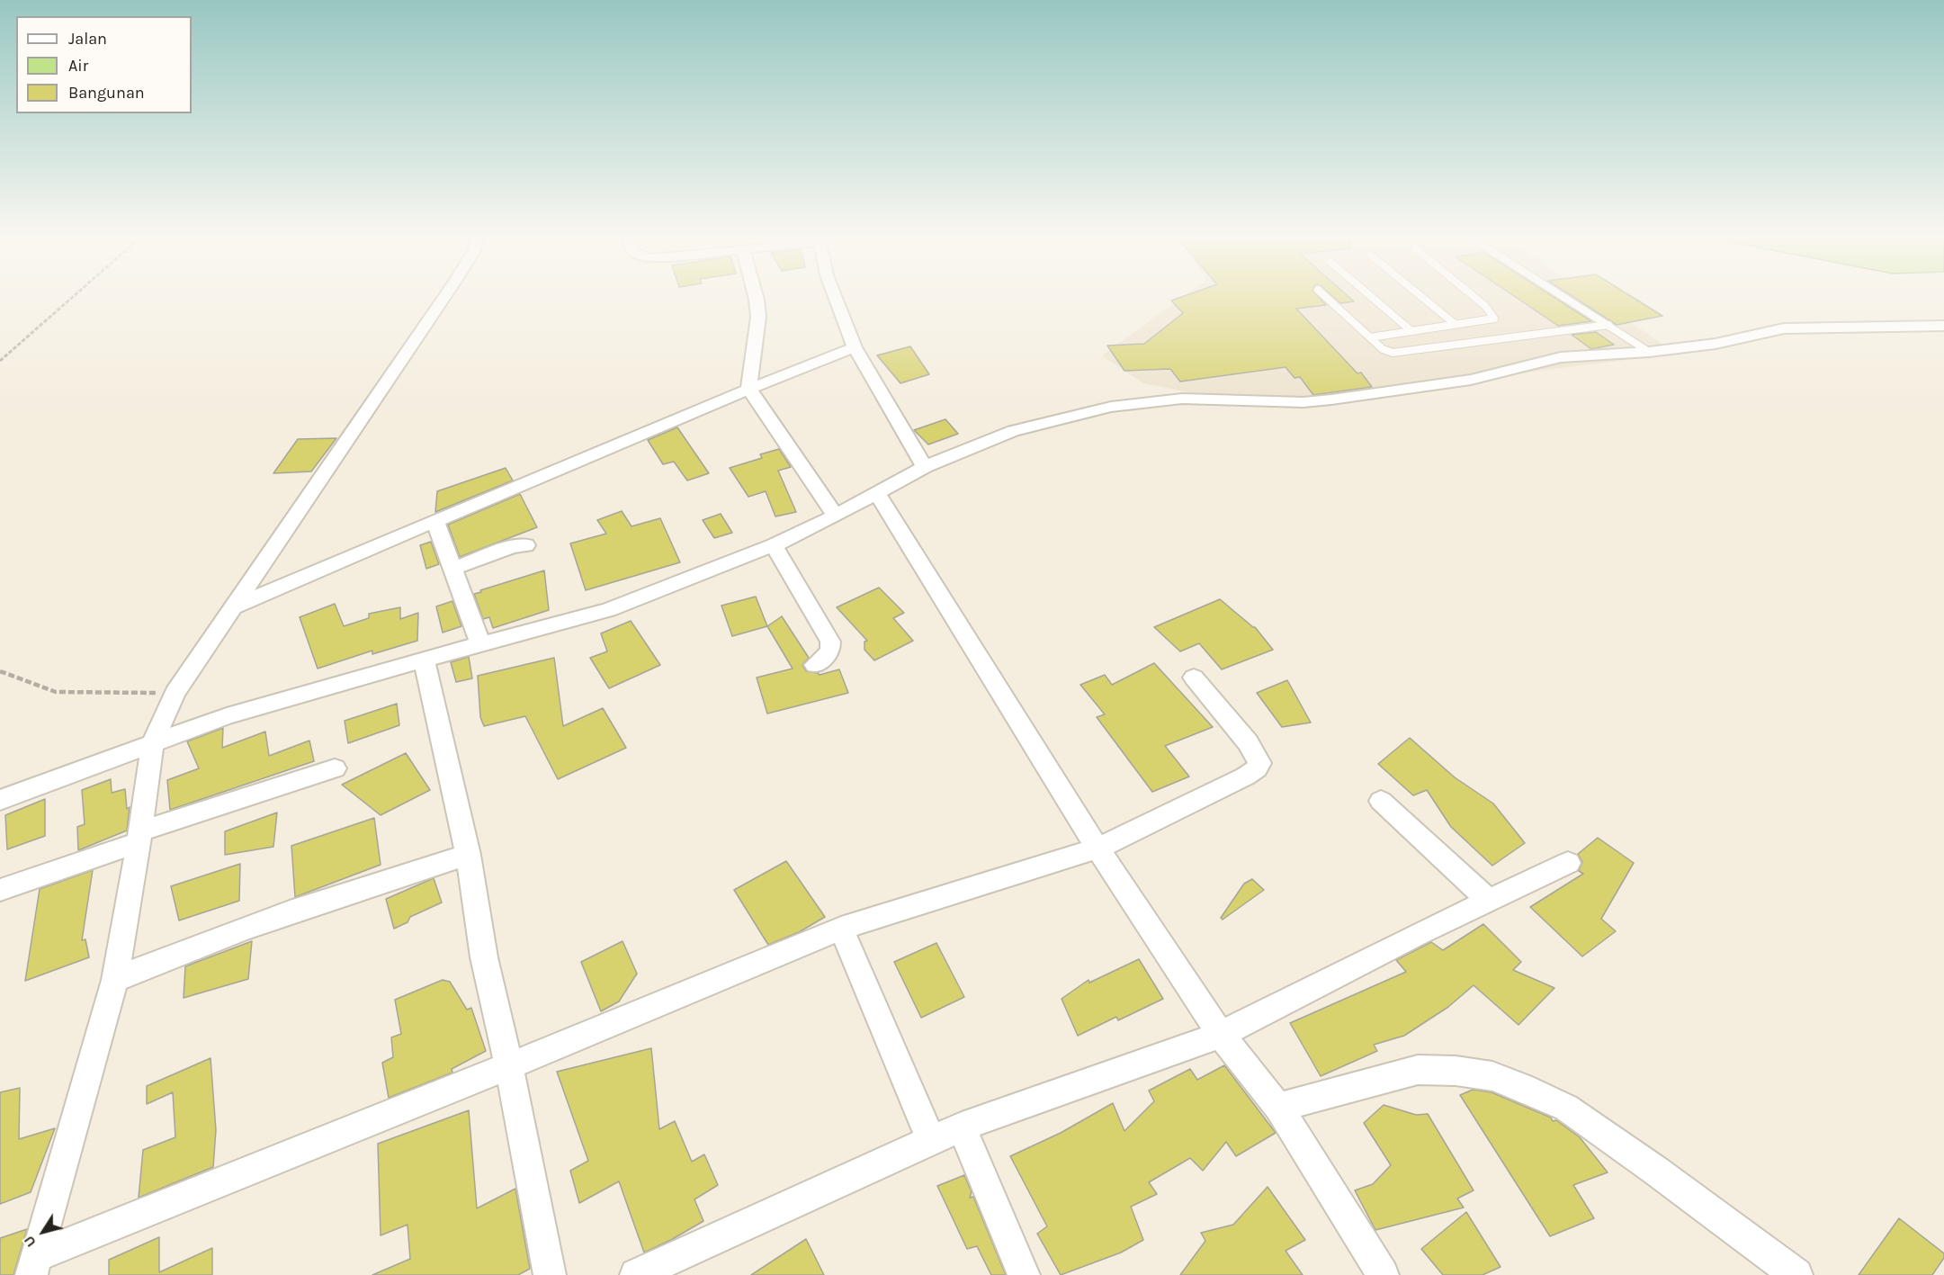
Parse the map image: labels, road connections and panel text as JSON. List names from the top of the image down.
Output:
{
  "legend": ["Jalan", "Air", "Bangunan"],
  "north": "bottom left"
}
